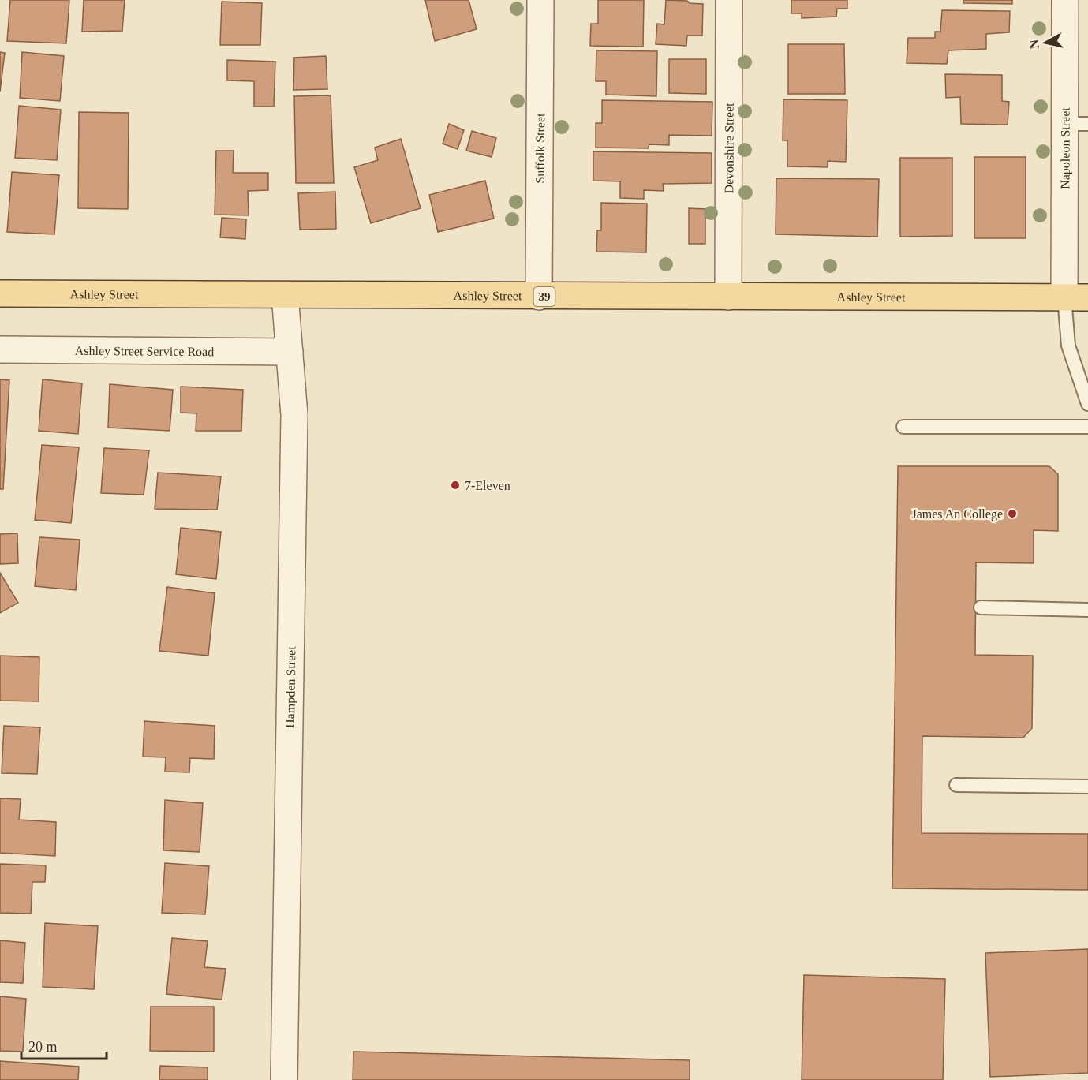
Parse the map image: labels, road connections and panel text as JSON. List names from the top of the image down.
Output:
{
  "streets": {
    "main road": ["Ashley Street", "39"],
    "street": [
      "Suffolk Street",
      "Devonshire Street",
      "Napoleon Street",
      "Ashley Street Service Road",
      "Hampden Street"
    ]
  },
  "crossings": [
    ["Suffolk Street", "Ashley Street"],
    ["Devonshire Street", "Ashley Street"],
    ["Napoleon Street", "Ashley Street"],
    ["Ashley Street", "Hampden Street"],
    ["Ashley Street Service Road", "Hampden Street"]
  ],
  "places": ["7-Eleven", "James An College"],
  "scale_bar": "20 m",
  "north": "left"
}
